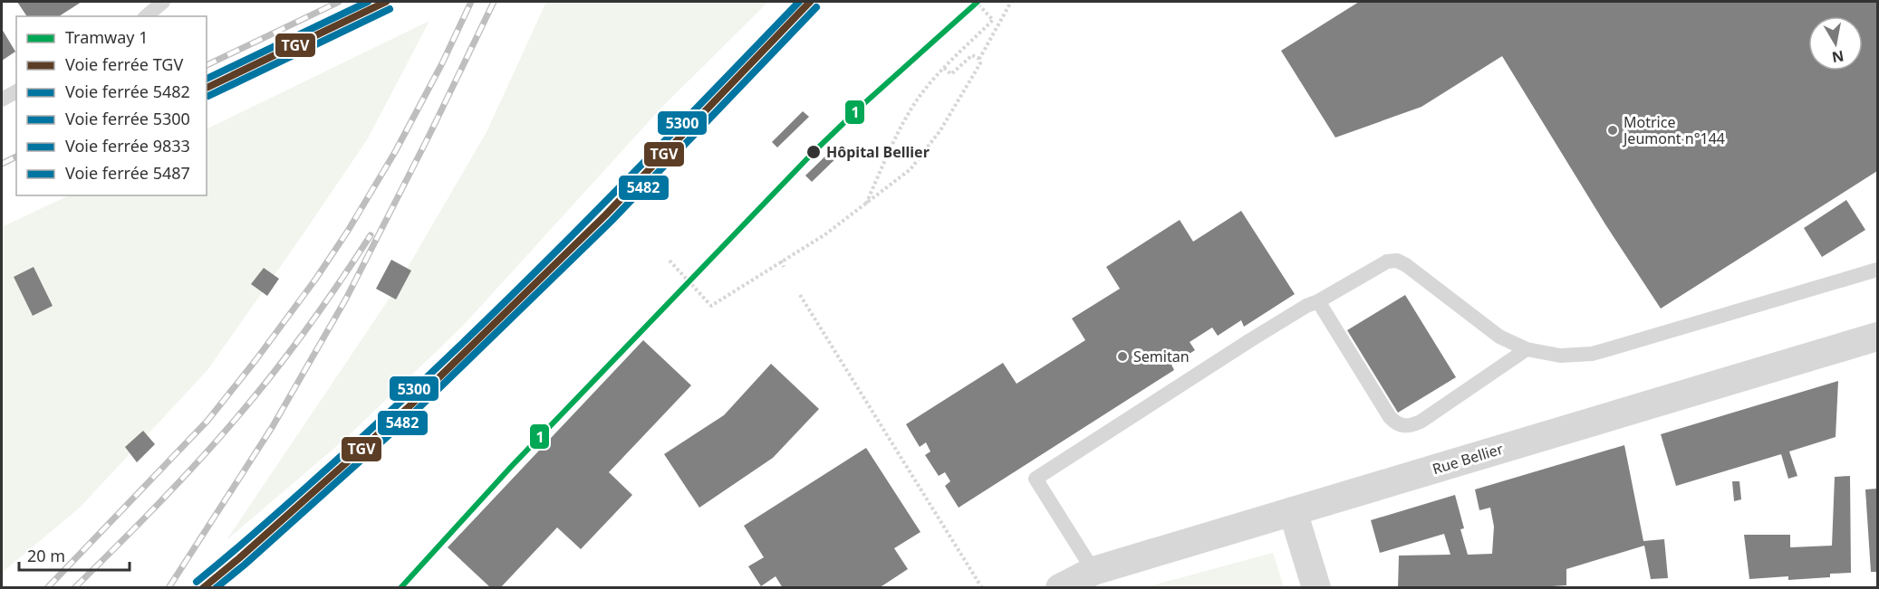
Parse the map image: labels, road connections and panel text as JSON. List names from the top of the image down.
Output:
{
  "streets": {
    "street": ["Rue Bellier"]
  },
  "places": ["Motrice Jeumont n°144", "Hôpital Bellier", "Semitan"],
  "lines": [
    "tram line 1",
    "rail line TGV",
    "rail line 5300",
    "rail line 5487",
    "rail line 5482",
    "rail line 9833"
  ],
  "legend": [
    "Tramway 1",
    "Voie ferrée TGV",
    "Voie ferrée 5482",
    "Voie ferrée 5300",
    "Voie ferrée 9833",
    "Voie ferrée 5487"
  ],
  "scale_bar": "20 m",
  "north": "bottom"
}
